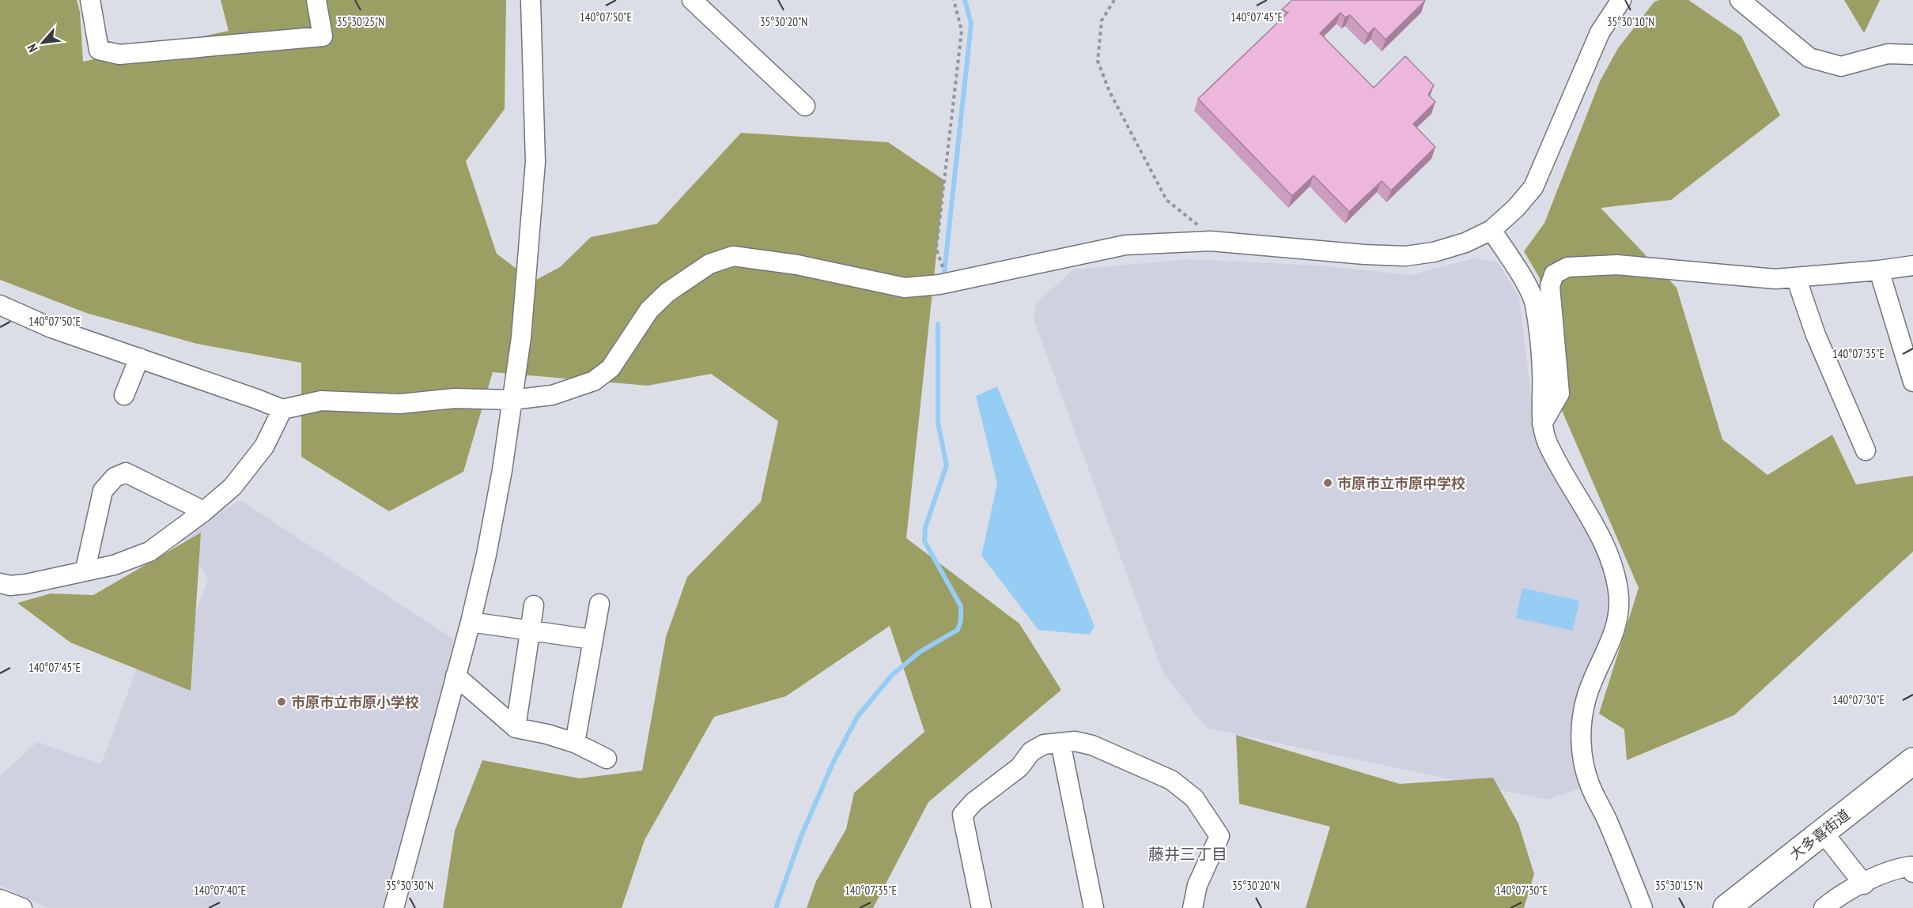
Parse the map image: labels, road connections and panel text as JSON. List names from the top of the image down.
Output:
{
  "streets": {
    "highway": ["大多喜街道"]
  },
  "districts": ["藤井三丁目"],
  "places": ["市原市立市原中学校", "市原市立市原小学校"],
  "north": "bottom left",
  "coordinates": [
    "140°07'50\"E",
    "140°07'45\"E",
    "35°30'25\"N",
    "35°30'20\"N",
    "35°30'10\"N",
    "140°07'35\"E",
    "140°07'30\"E",
    "35°30'30\"N",
    "35°30'15\"N",
    "140°07'40\"E"
  ]
}
